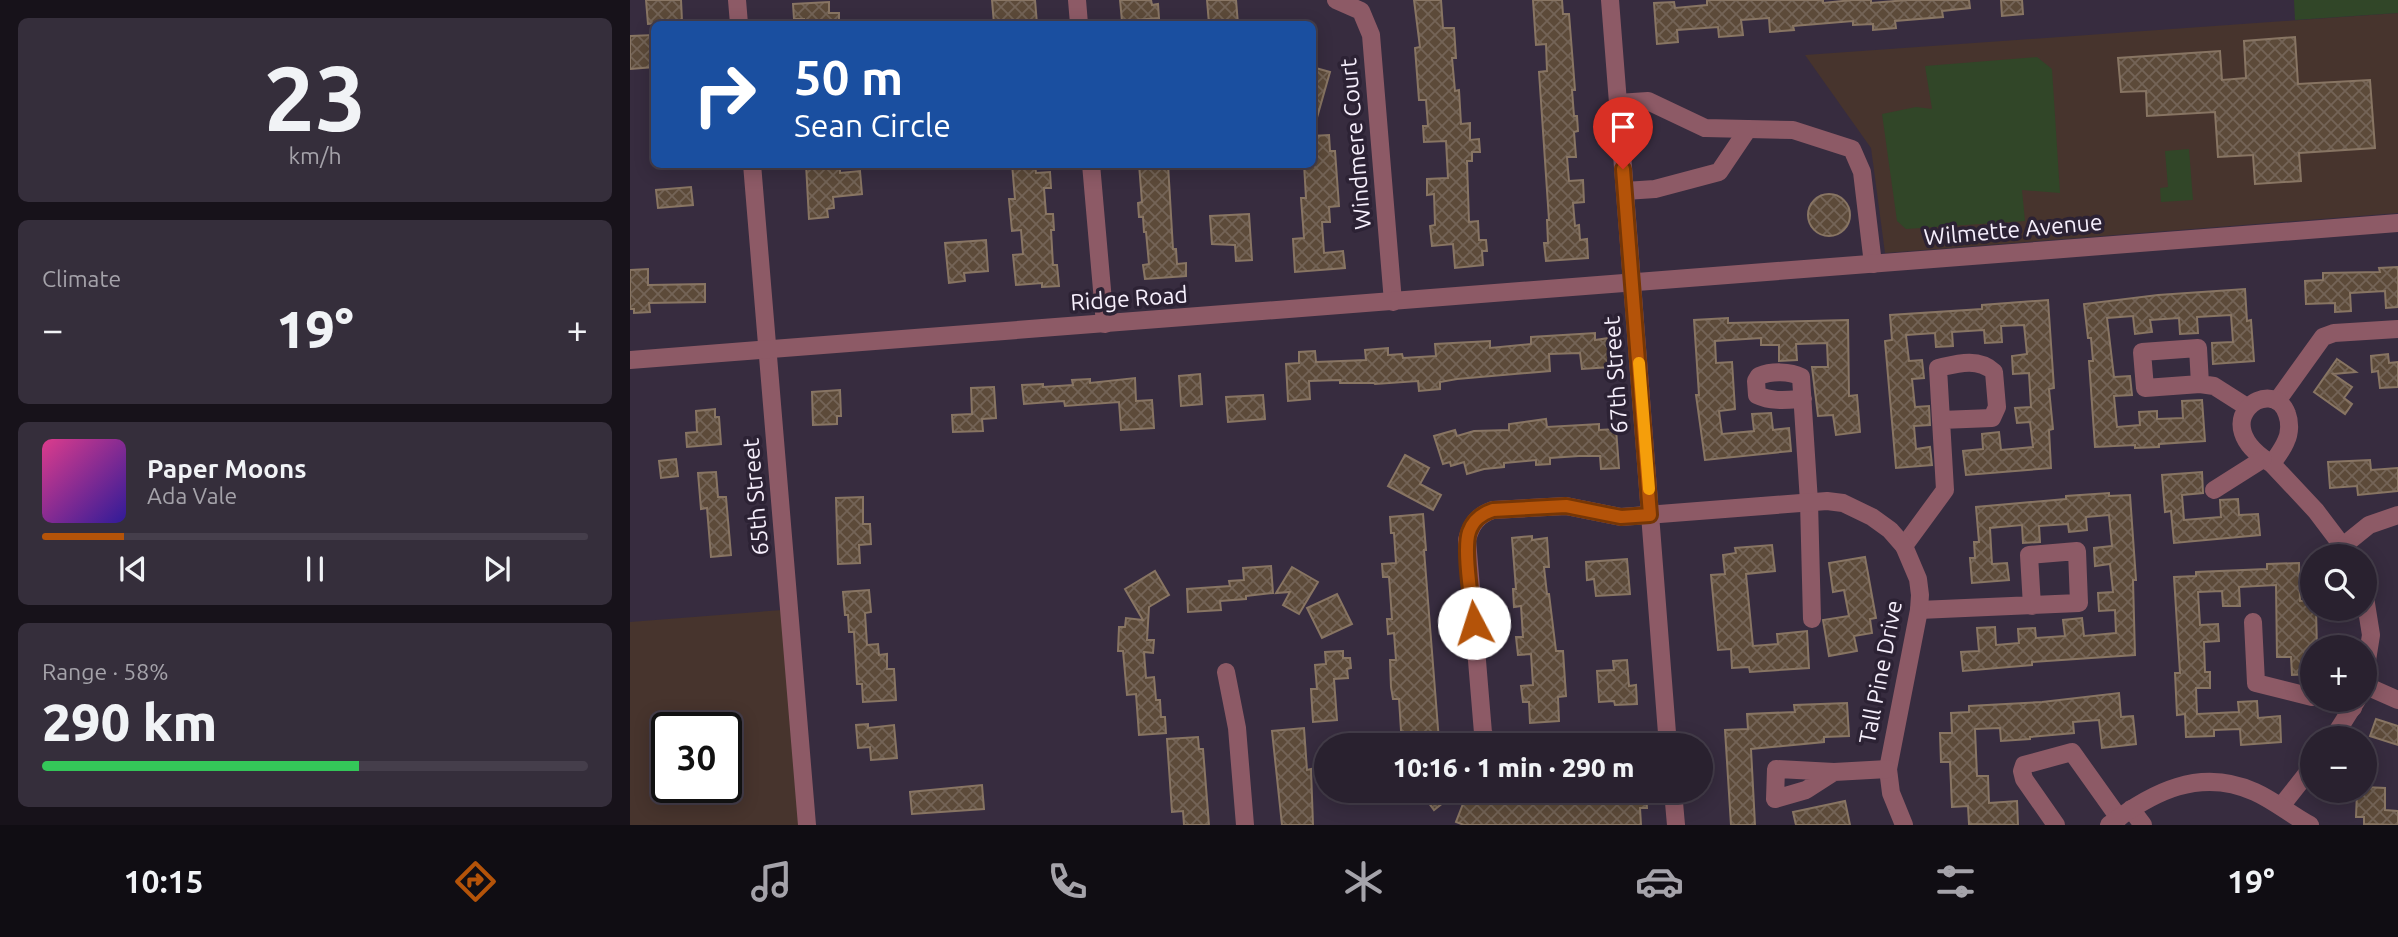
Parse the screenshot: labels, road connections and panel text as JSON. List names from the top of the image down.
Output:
{
  "streets": {
    "street": [
      "Windmere Court",
      "Wilmette Avenue",
      "Ridge Road",
      "67th Street",
      "65th Street",
      "Tall Pine Drive"
    ]
  },
  "crossings": [
    ["Windmere Court", "Ridge Road"],
    ["Wilmette Avenue", "Ridge Road"],
    ["Wilmette Avenue", "67th Street"],
    ["Ridge Road", "67th Street"],
    ["Ridge Road", "65th Street"],
    ["67th Street", "Tall Pine Drive"]
  ],
  "page": {
    "tile": [
      ["23", "km/h"],
      "Climate",
      ["Range · 58%", "290 km"]
    ],
    "turn": ["50 m", "Sean Circle"],
    "heat": ["−", "19°", "+"],
    "song": ["Paper Moons", "Ada Vale"],
    "map_buttons": ["+", "−"],
    "limit": "30",
    "trip": "10:16 · 1 min · 290 m",
    "tabs": ["10:15", "19°"]
  }
}
